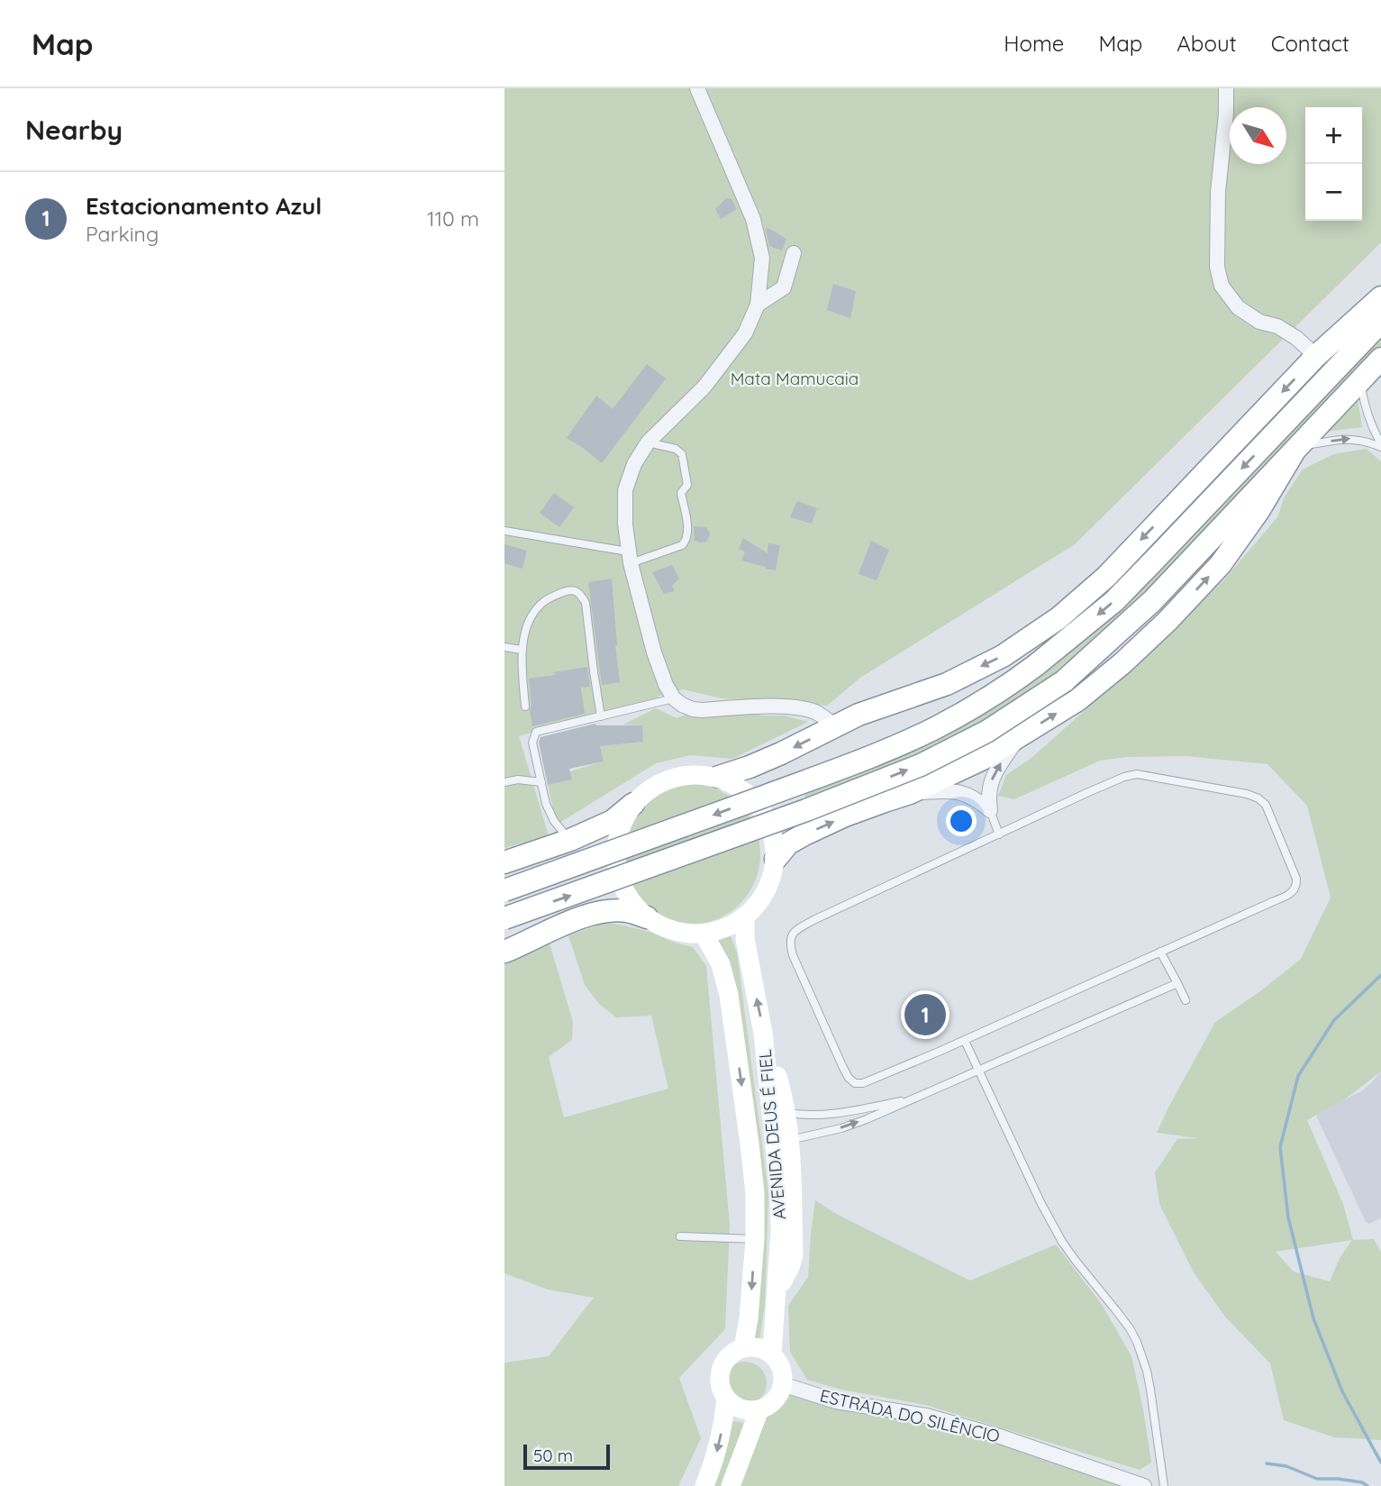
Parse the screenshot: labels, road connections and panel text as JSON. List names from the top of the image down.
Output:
{
  "streets": {
    "main road": ["AVENIDA DEUS É FIEL"],
    "street": ["ESTRADA DO SILÊNCIO"]
  },
  "crossings": [
    ["AVENIDA DEUS É FIEL", "ESTRADA DO SILÊNCIO"]
  ],
  "parks": ["Mata Mamucaia"],
  "scale_bar": "50 m",
  "north": "bottom right",
  "page": {
    "header": "Map",
    "nav": [
      "Home",
      "Map",
      "About",
      "Contact"
    ],
    "heading": "Nearby",
    "map_buttons": ["+", "−"],
    "list": [
      {
        "mark": "1",
        "name": "Estacionamento Azul",
        "note": "Parking",
        "value": "110 m"
      }
    ],
    "pins": "1",
    "scale": "50 m"
  }
}
